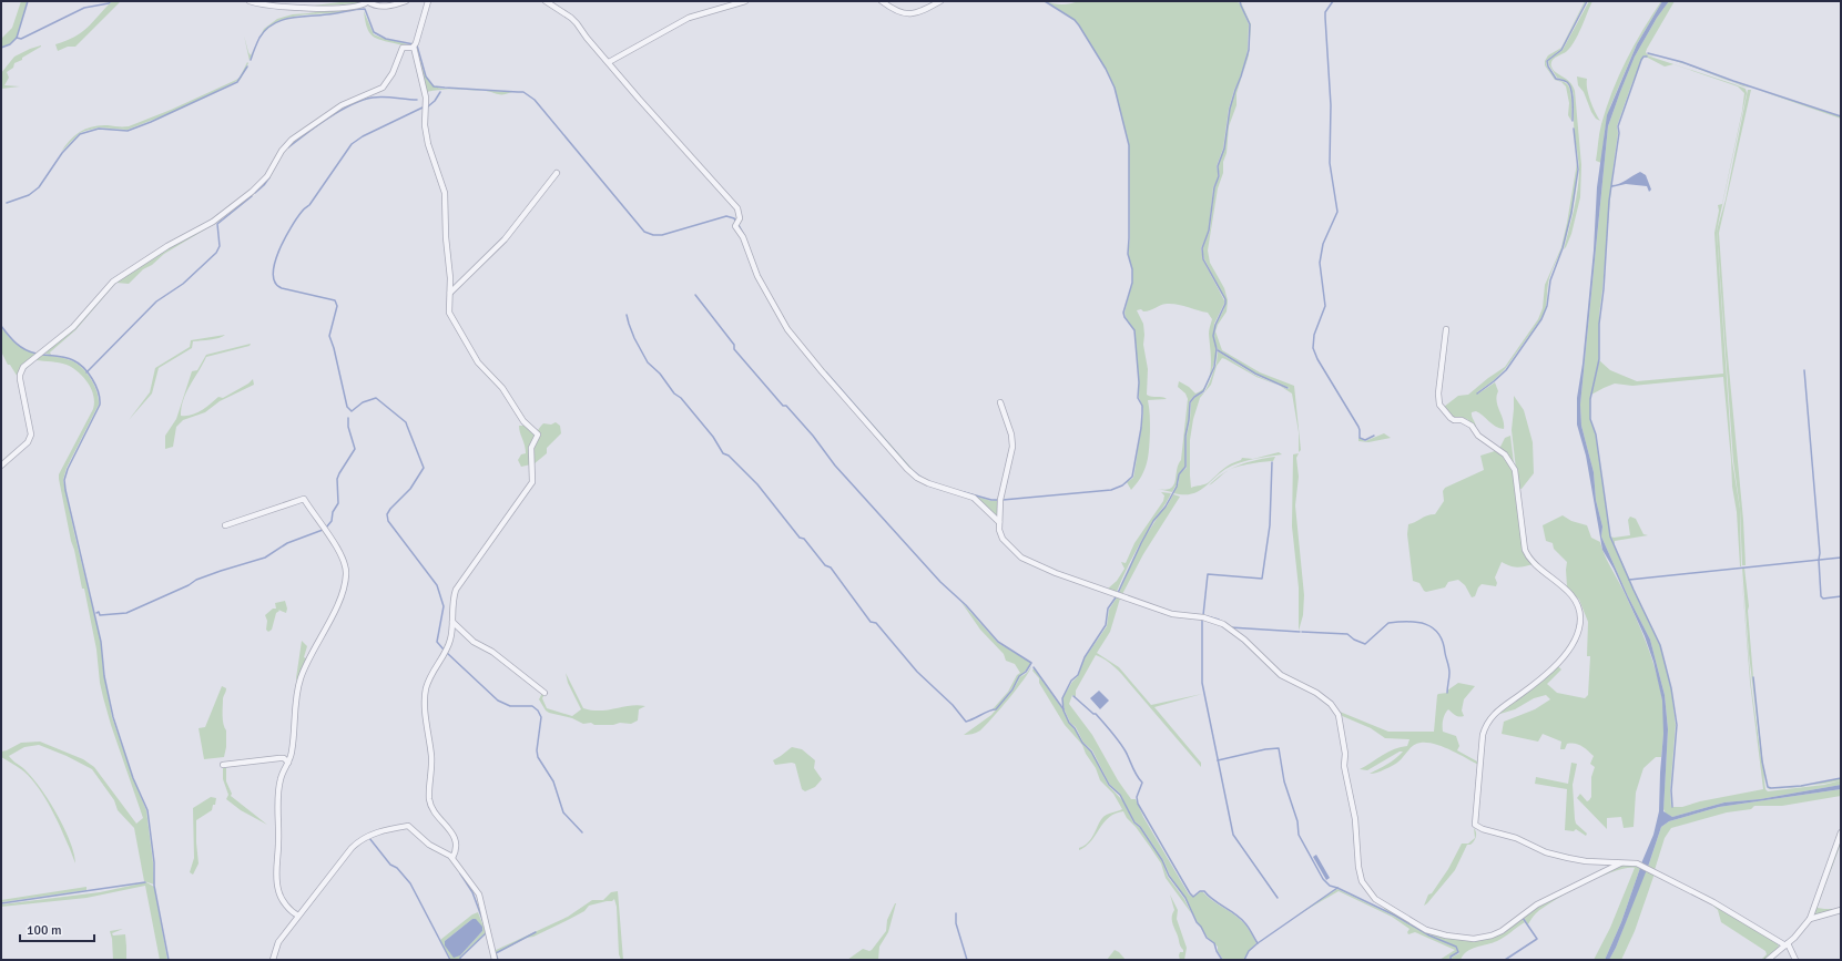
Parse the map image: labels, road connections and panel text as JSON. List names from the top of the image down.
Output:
{
  "scale_bar": "100 m"
}
